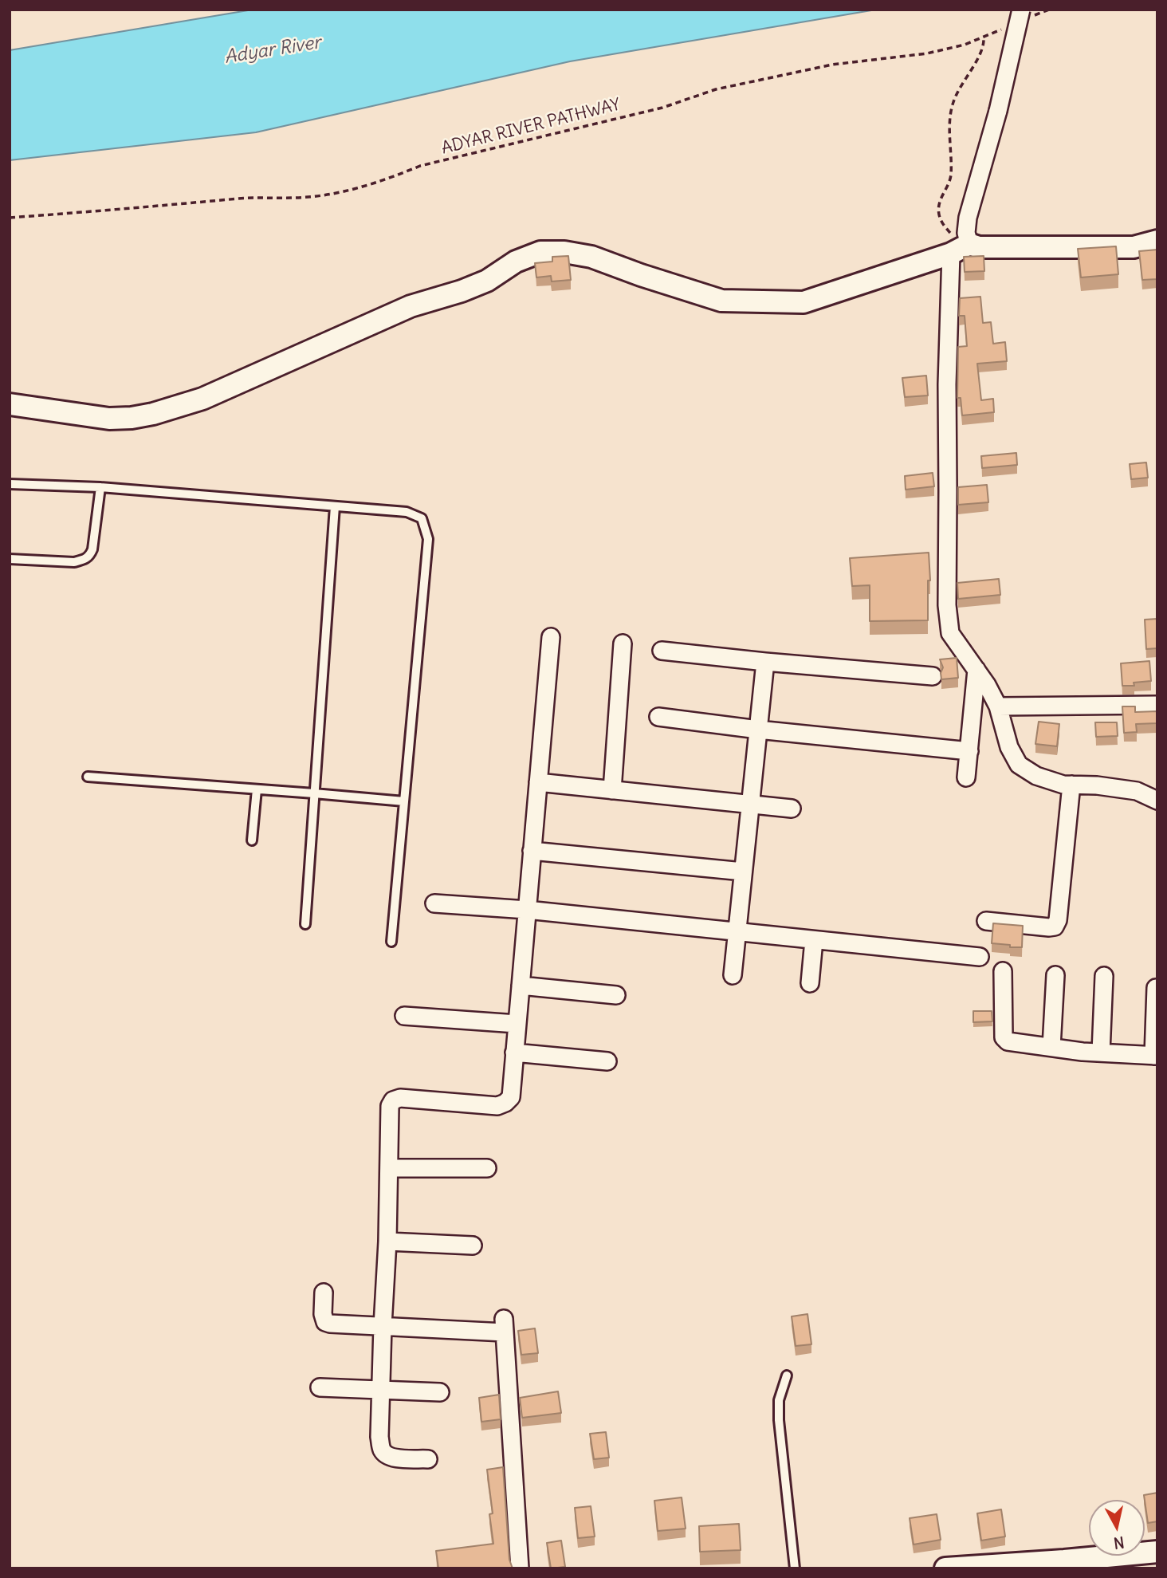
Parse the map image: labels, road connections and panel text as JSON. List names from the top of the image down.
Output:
{
  "streets": {
    "path": ["ADYAR RIVER PATHWAY"]
  },
  "water": ["Adyar River"],
  "north": "bottom"
}
